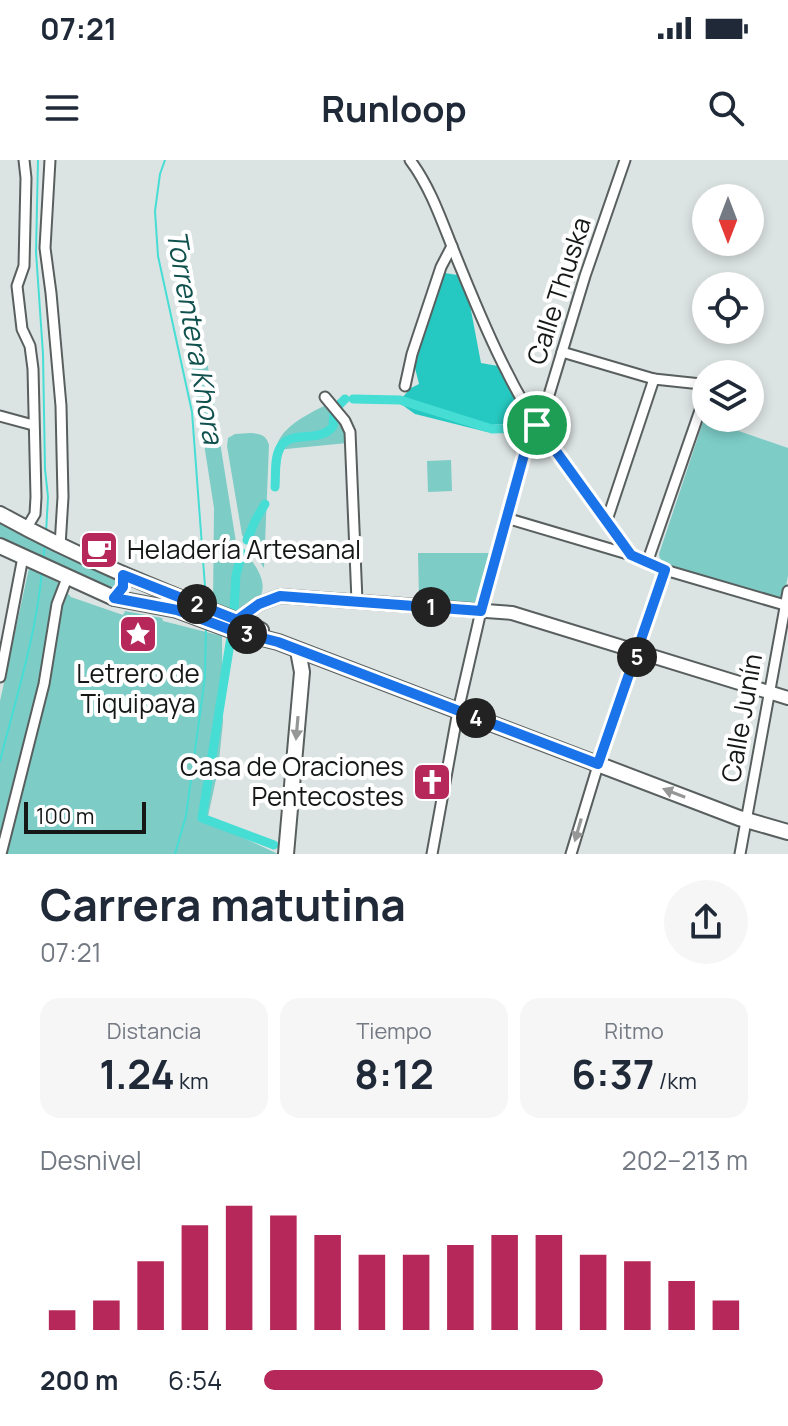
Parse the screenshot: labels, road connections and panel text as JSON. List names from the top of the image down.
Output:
{
  "streets": {
    "street": ["Calle Thuska", "Calle Junín"]
  },
  "water": ["Torrentera Khora"],
  "places": {
    "cafe": ["Heladería Artesanal"],
    "place": ["Letrero de Tiquipaya"],
    "church": ["Casa de Oraciones Pentecostes"]
  },
  "scale_bar": "100 m",
  "north": "bottom",
  "page": {
    "status": "07:21",
    "header": "Runloop",
    "pins": [
      "2",
      "1",
      "3",
      "5",
      "4"
    ],
    "scale": "100 m",
    "heading": ["Carrera matutina", "07:21"],
    "stats": [
      ["Distancia", "1.24 km"],
      ["Tiempo", "8:12"],
      ["Ritmo", "6:37 /km"]
    ],
    "chart": ["Desnivel", "202–213 m"],
    "list": [
      {
        "name": "200 m",
        "note": "6:54"
      }
    ]
  }
}
